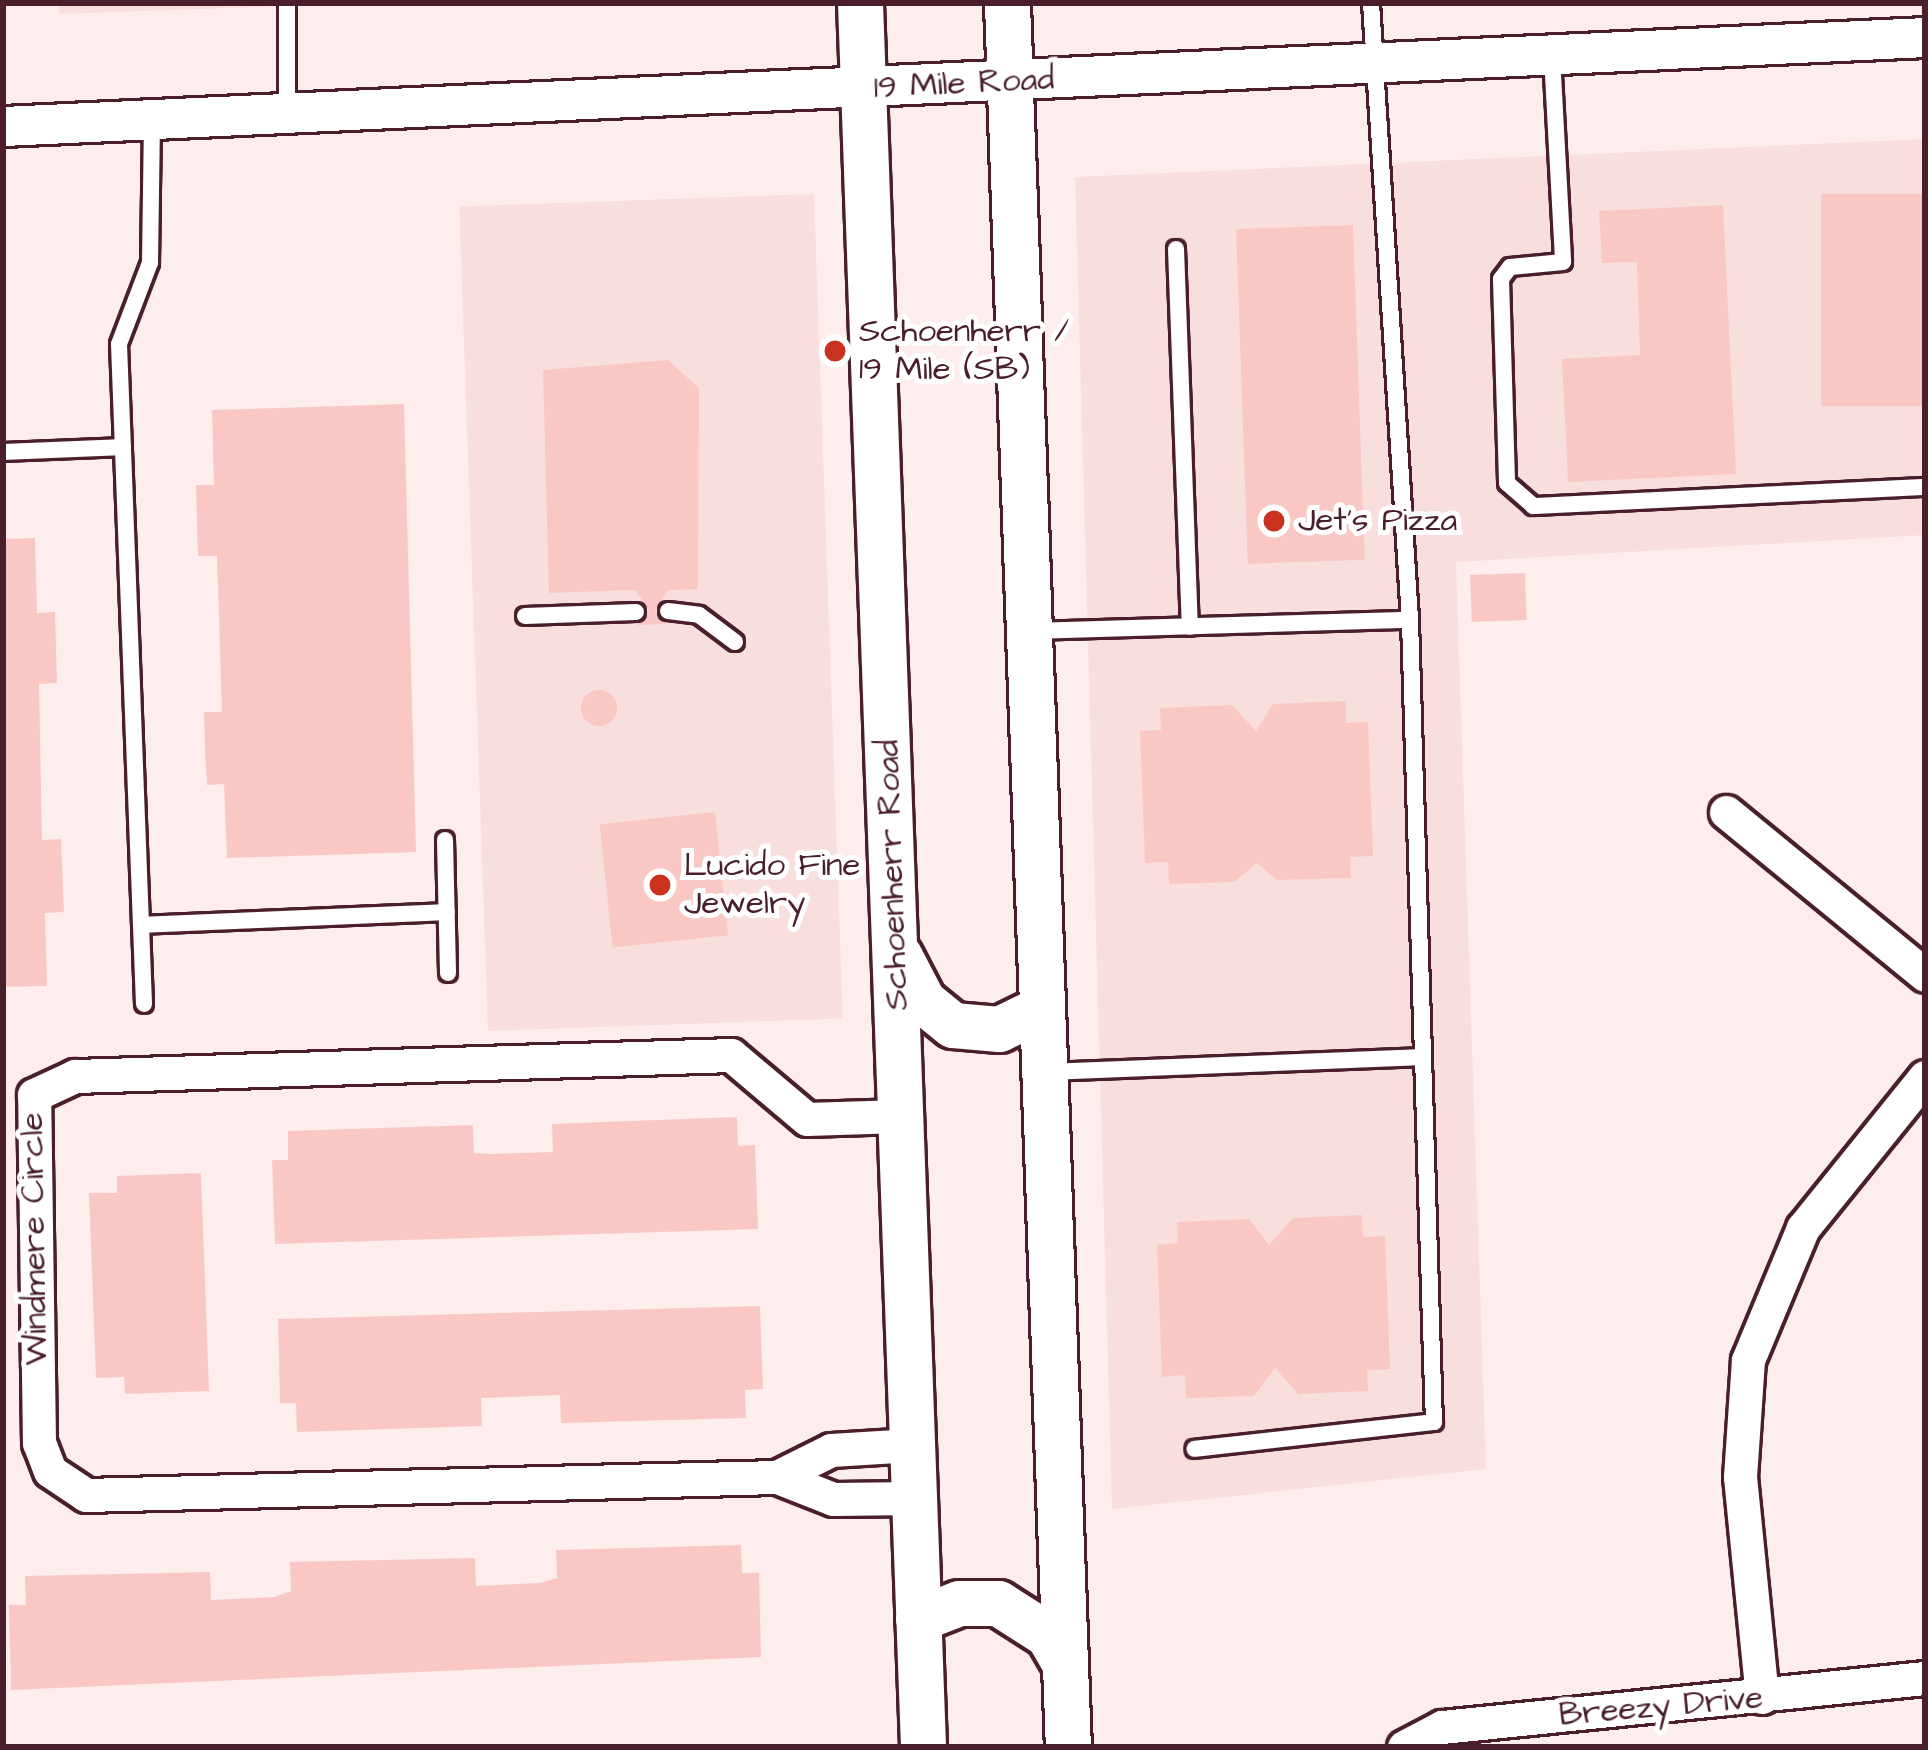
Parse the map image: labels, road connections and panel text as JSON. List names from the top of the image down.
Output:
{
  "streets": {
    "main road": ["Schoenherr Road"],
    "street": ["19 Mile Road", "Windmere Circle", "Breezy Drive"]
  },
  "crossings": [
    ["19 Mile Road", "Schoenherr Road"],
    ["Schoenherr Road", "Windmere Circle"]
  ],
  "places": ["Schoenherr / 19 Mile (SB)", "Jet's Pizza", "Lucido Fine Jewelry"]
}
